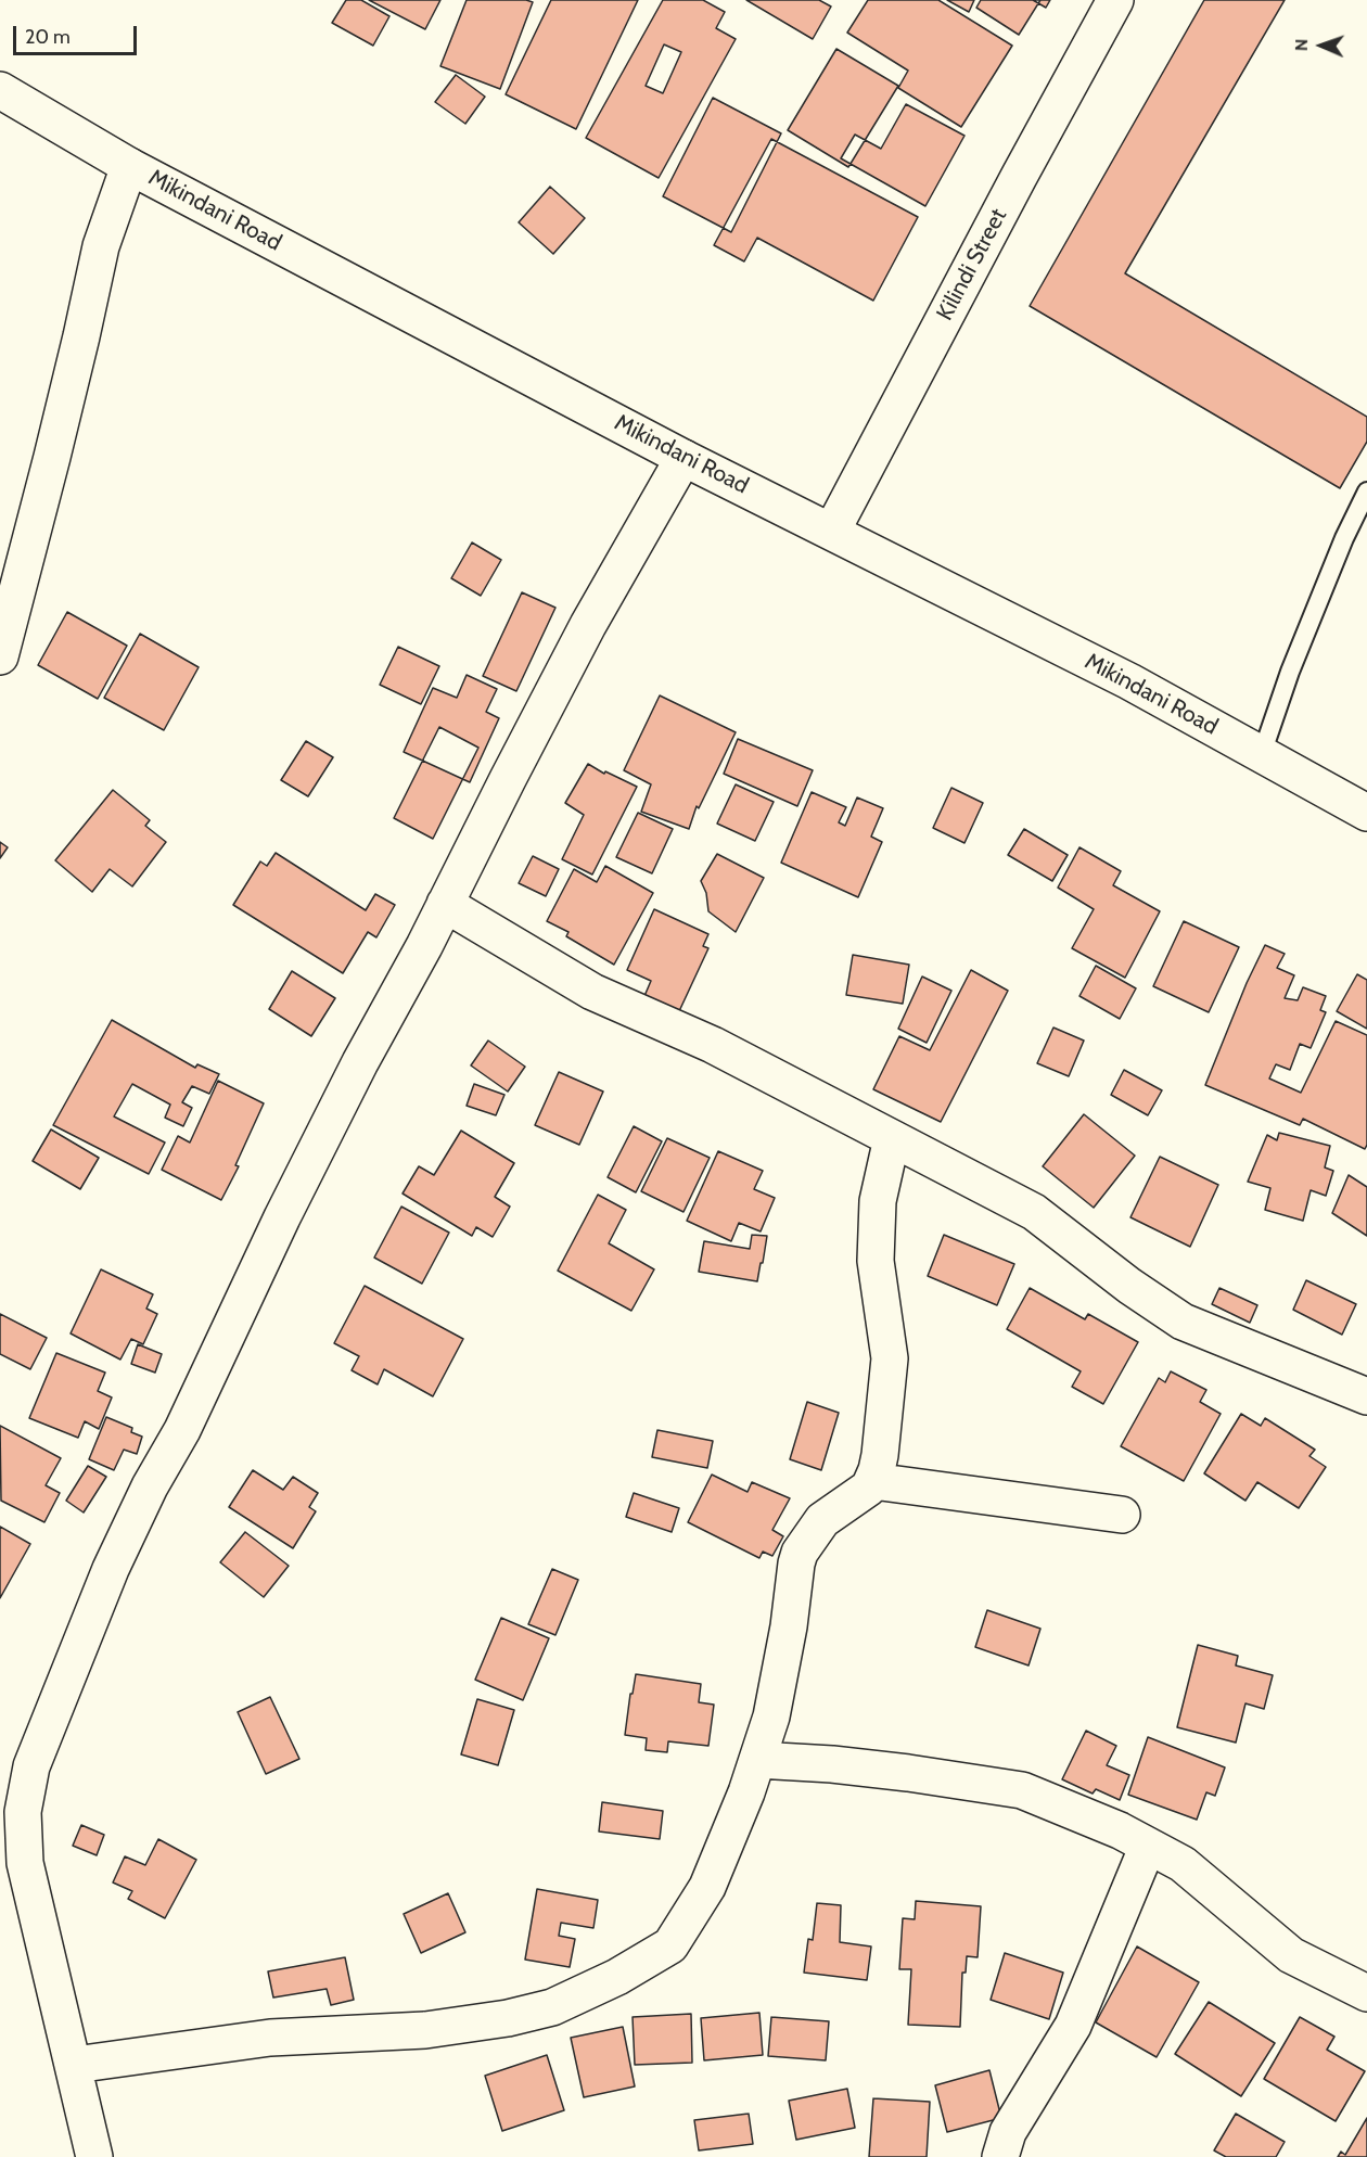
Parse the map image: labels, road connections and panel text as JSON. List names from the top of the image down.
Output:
{
  "streets": {
    "main road": ["Mikindani Road", "Kilindi Street"]
  },
  "crossings": [
    ["Mikindani Road", "Kilindi Street"]
  ],
  "scale_bar": "20 m",
  "north": "left"
}
